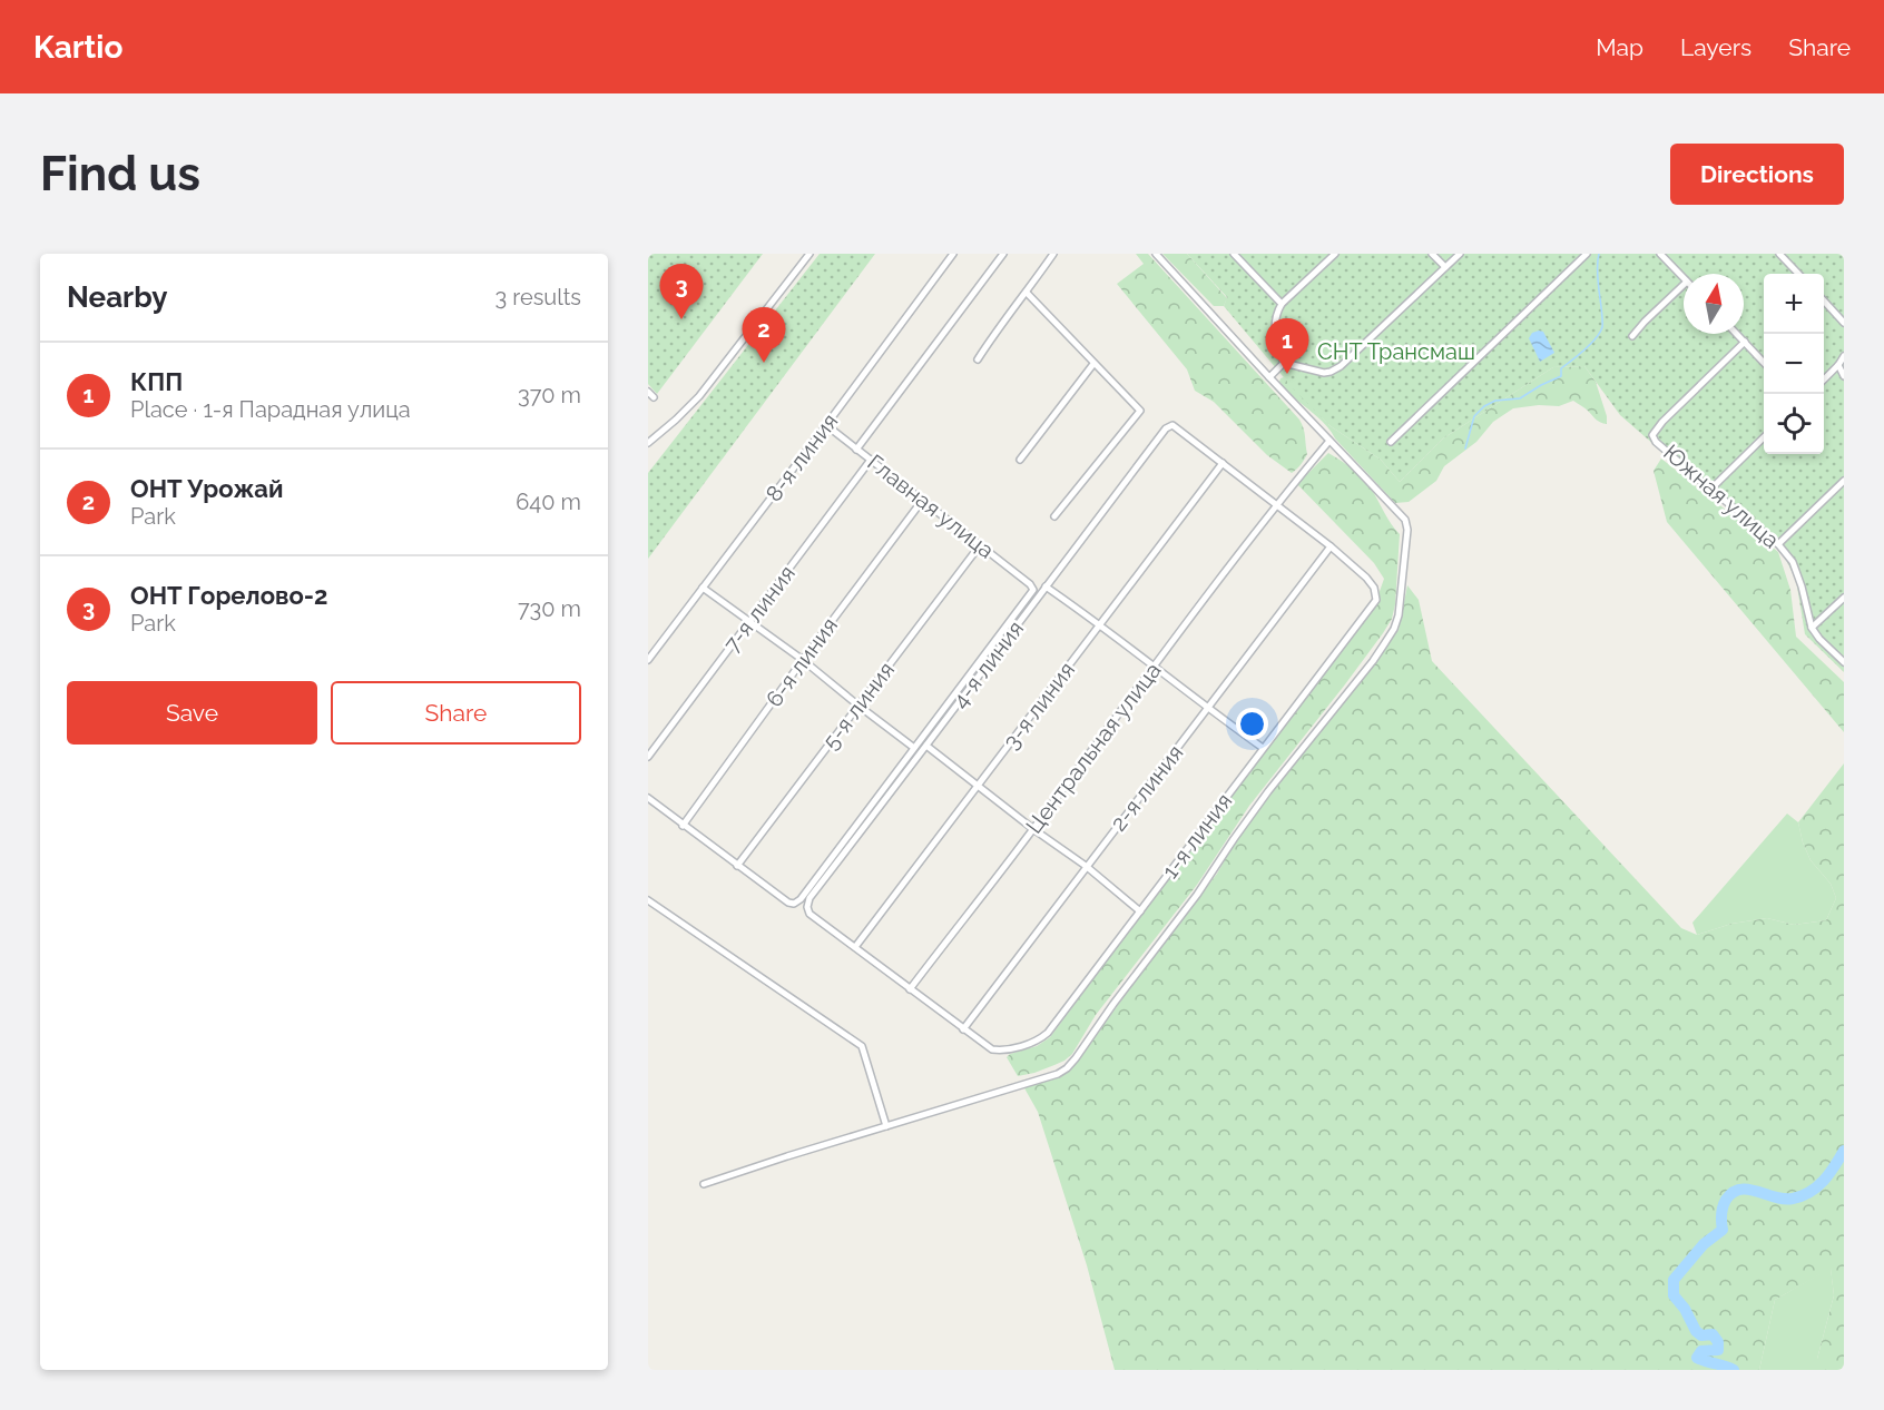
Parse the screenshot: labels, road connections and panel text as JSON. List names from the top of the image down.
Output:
{
  "streets": {
    "street": [
      "8-я линия",
      "Южная улица",
      "Главная улица",
      "7-я линия",
      "6-я линия",
      "4-я линия",
      "5-я линия",
      "3-я линия",
      "Центральная улица",
      "2-я линия",
      "1-я линия"
    ]
  },
  "crossings": [
    ["8-я линия", "Главная улица"],
    ["Главная улица", "7-я линия"],
    ["Главная улица", "6-я линия"],
    ["Главная улица", "5-я линия"],
    ["4-я линия", "3-я линия"],
    ["2-я линия", "1-я линия"]
  ],
  "parks": ["СНТ Трансмаш"],
  "north": "top",
  "page": {
    "header": "Kartio",
    "nav": ["Map", "Layers", "Share"],
    "buttons": [
      "Directions",
      ["Save", "Share"]
    ],
    "title": "Find us",
    "heading": ["Nearby", "3 results"],
    "pins": ["3", "2", "1"],
    "map_buttons": ["+", "−"],
    "list": [
      {
        "mark": "1",
        "name": "КПП",
        "note": "Place · 1-я Парадная улица",
        "value": "370 m"
      },
      {
        "mark": "2",
        "name": "ОНТ Урожай",
        "note": "Park",
        "value": "640 m"
      },
      {
        "mark": "3",
        "name": "ОНТ Горелово-2",
        "note": "Park",
        "value": "730 m"
      }
    ]
  }
}
